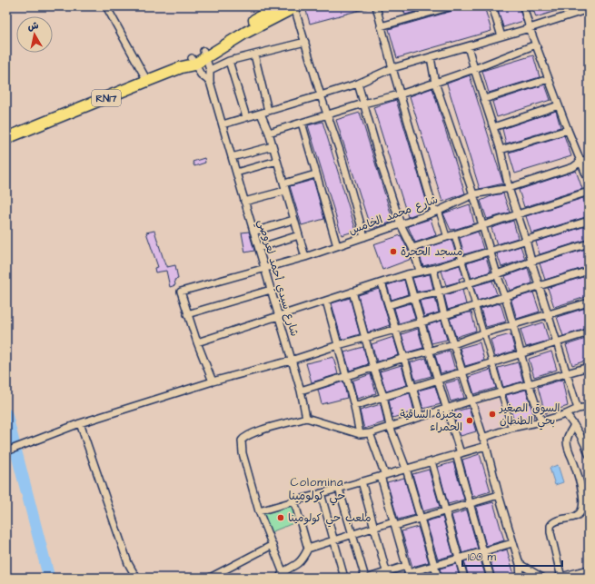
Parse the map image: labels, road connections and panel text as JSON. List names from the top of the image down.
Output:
{
  "streets": {
    "main road": ["RN17"],
    "street": ["شارع محمد الخامس", "شارع سيدي أحمد لعروصي"]
  },
  "crossings": [
    ["RN17", "شارع سيدي أحمد لعروصي"],
    ["شارع محمد الخامس", "شارع سيدي أحمد لعروصي"]
  ],
  "districts": ["Colomina حي كولومينا"],
  "places": [
    "مسجد الحجرة",
    "السوق الصغير بحي الطنطان",
    "مخبزة الساقية الحمراء",
    "ملعب حي كولومينا"
  ],
  "scale_bar": "100 m",
  "north": "top"
}
